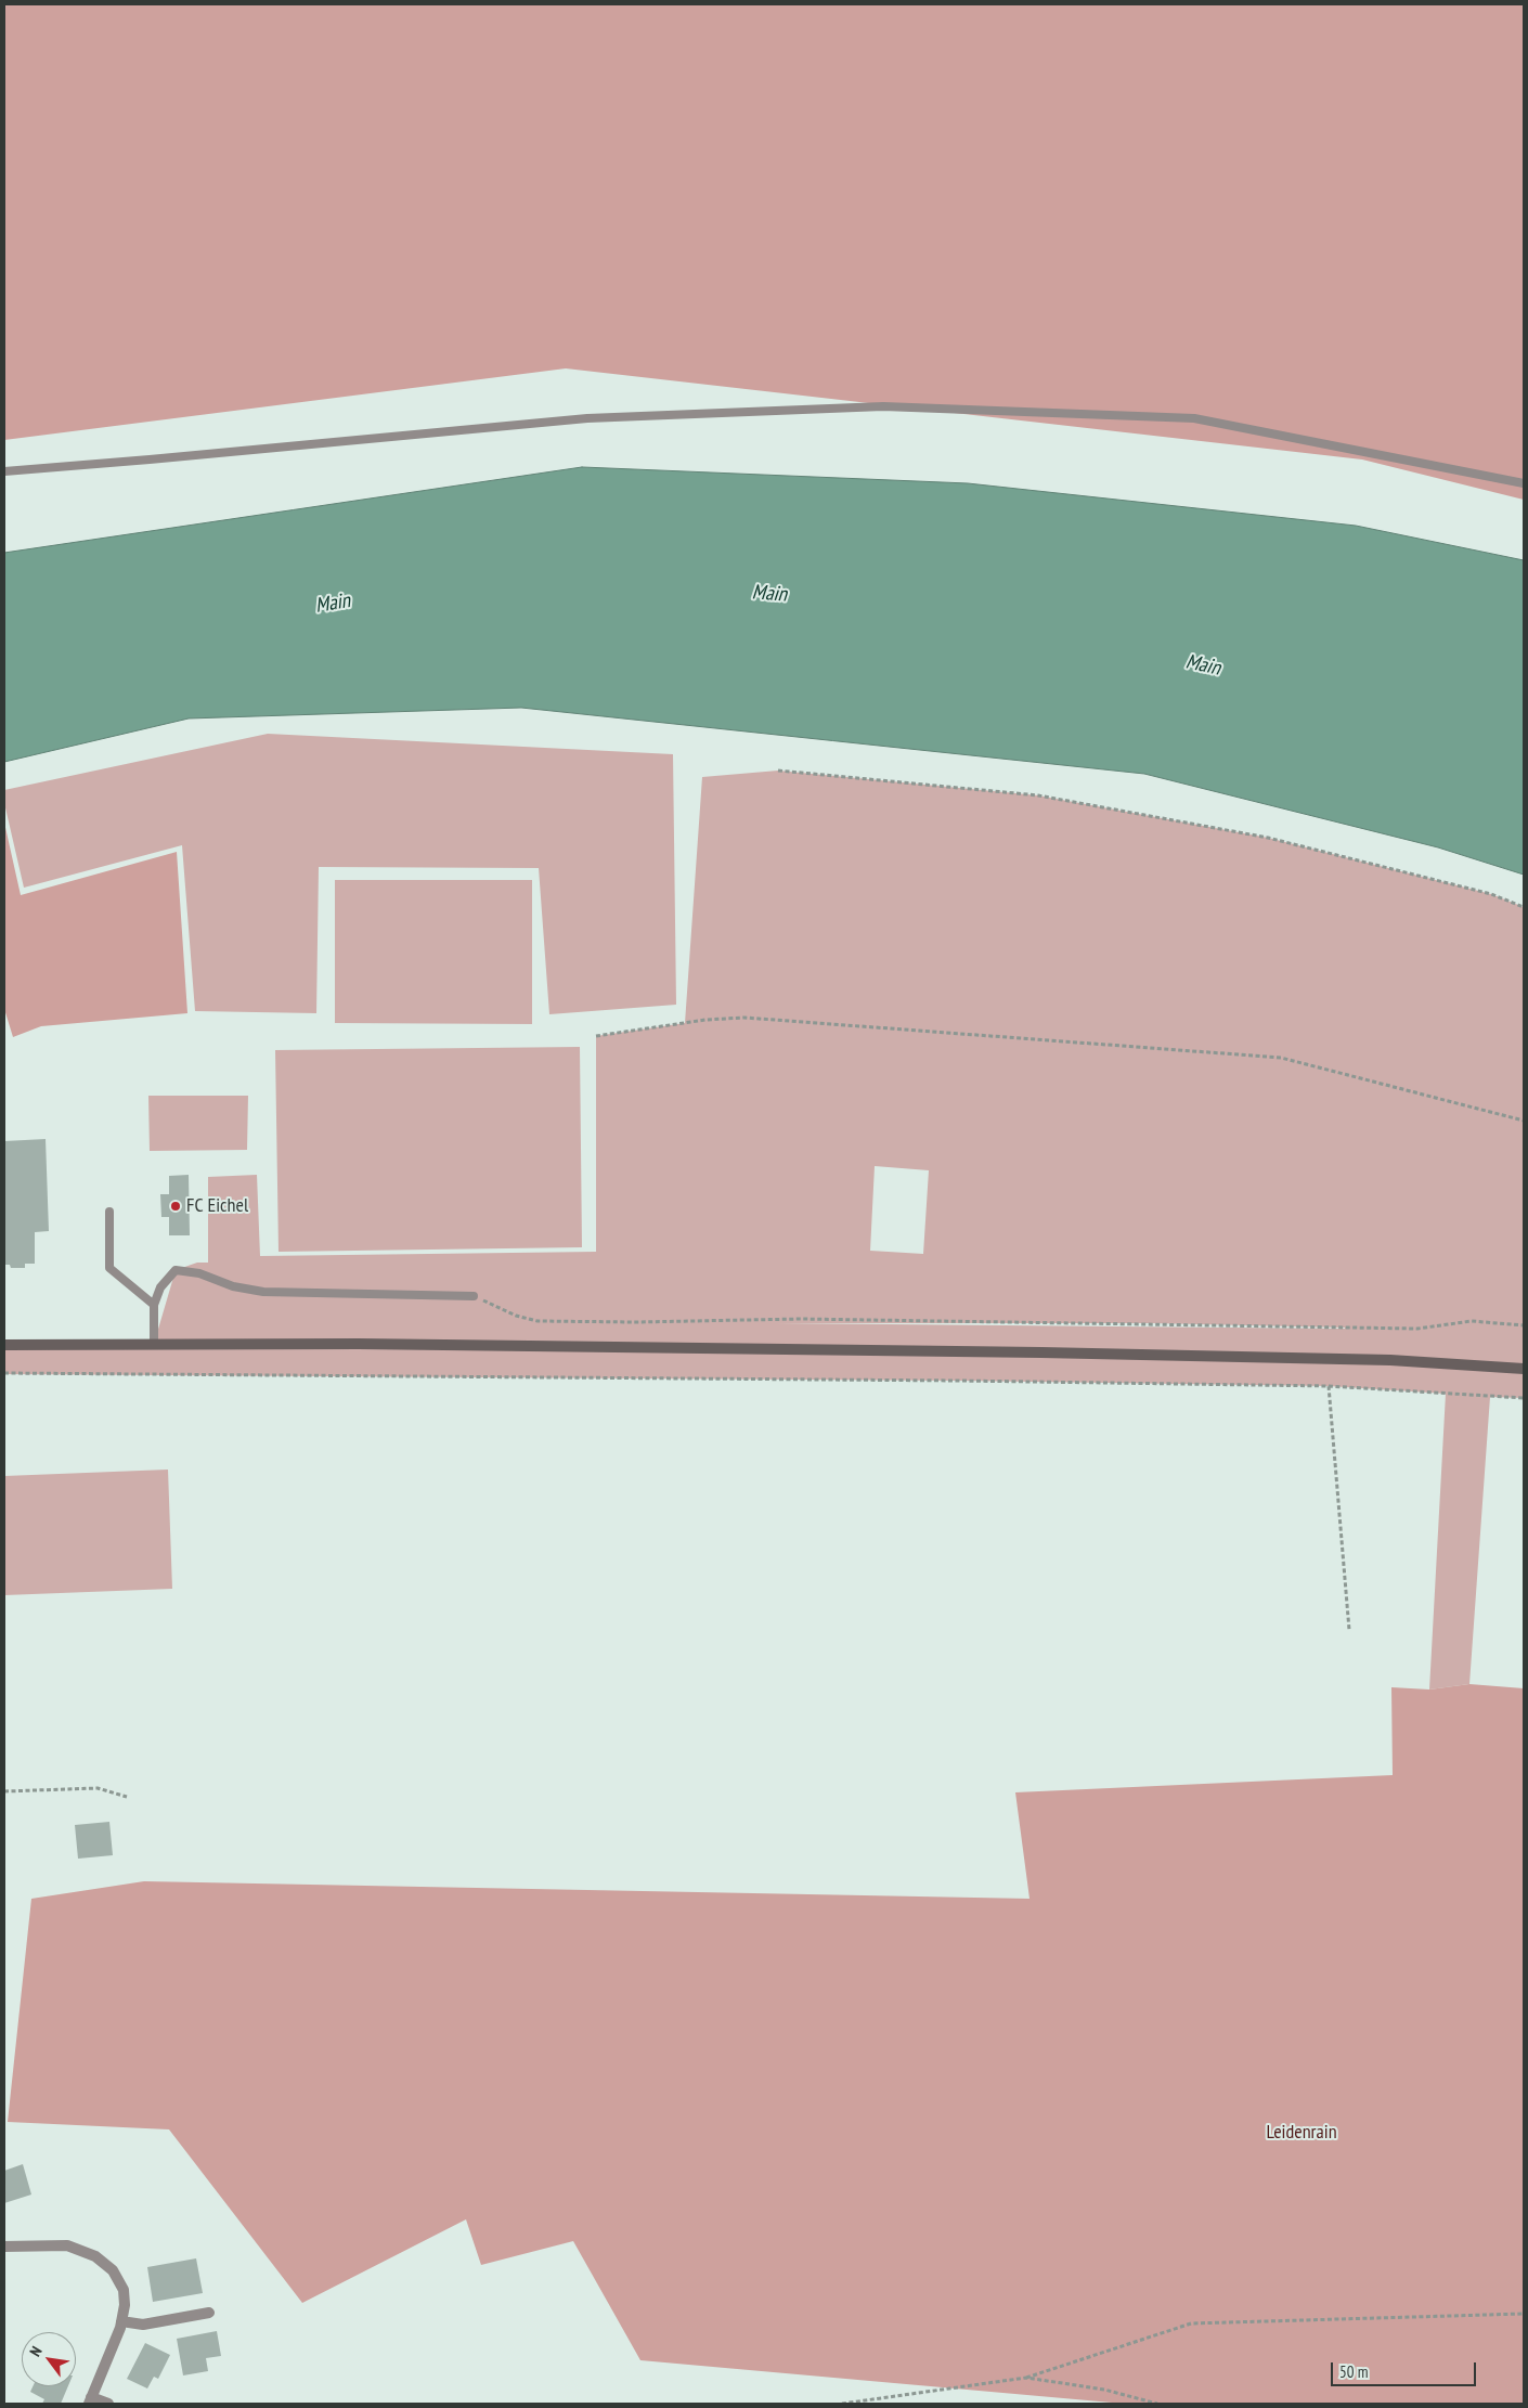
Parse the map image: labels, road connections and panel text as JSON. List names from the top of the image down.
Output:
{
  "water": ["Main"],
  "parks": ["Leidenrain"],
  "places": ["FC Eichel"],
  "scale_bar": "50 m",
  "north": "top left"
}
